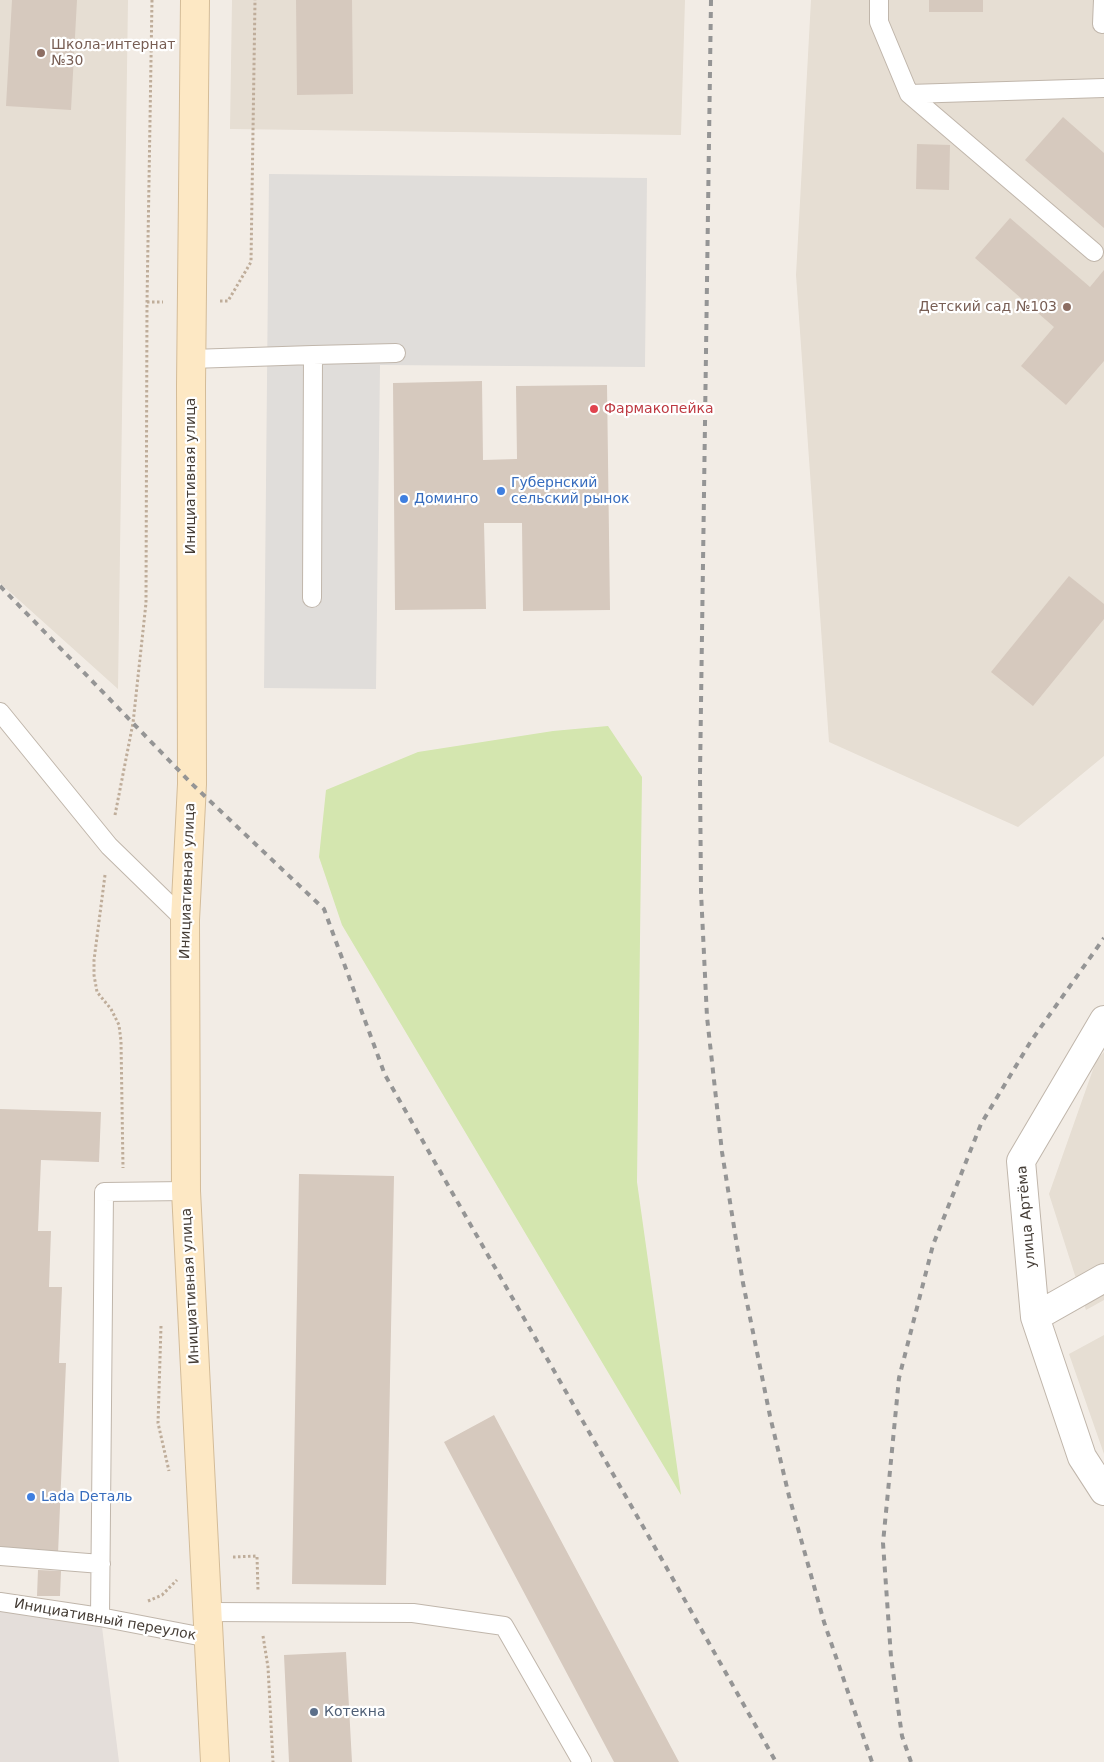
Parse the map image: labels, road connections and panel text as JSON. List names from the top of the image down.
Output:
{
  "streets": {
    "main road": ["Инициативная улица"],
    "street": ["улица Артёма"],
    "lane": ["Инициативный переулок"]
  },
  "crossings": [
    ["Инициативная улица", "Инициативный переулок"]
  ],
  "places": [
    "Школа-интернат №30",
    "Детский сад №103",
    "Фармакопейка",
    "Губернский сельский рынок",
    "Доминго",
    "Lada Dеталь",
    "Котекна"
  ]
}
